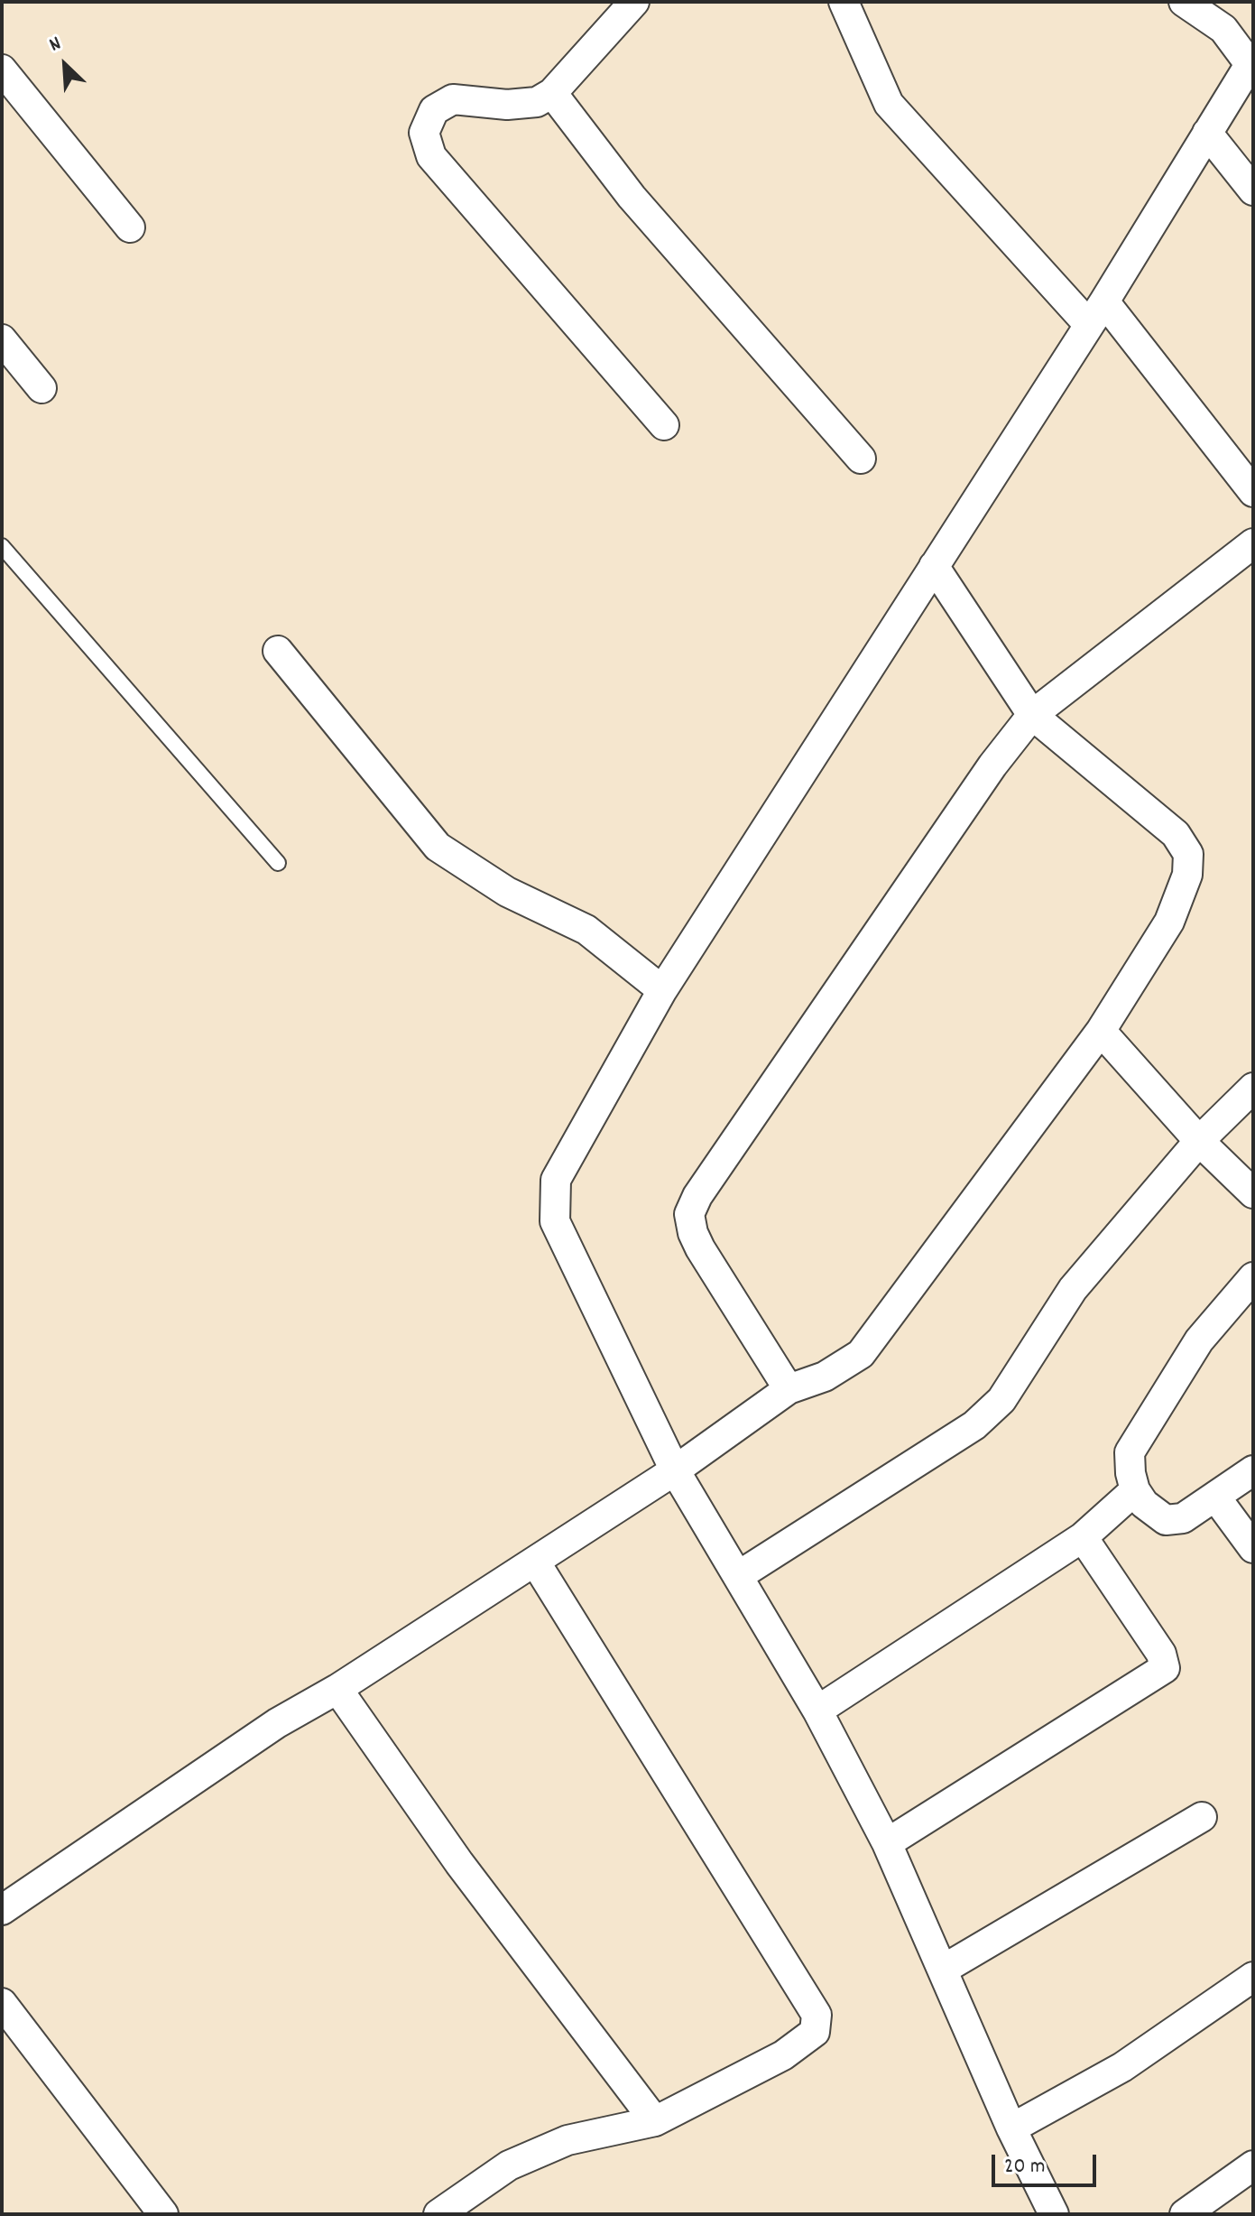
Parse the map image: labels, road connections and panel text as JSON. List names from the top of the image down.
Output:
{
  "scale_bar": "20 m",
  "north": "top left"
}
